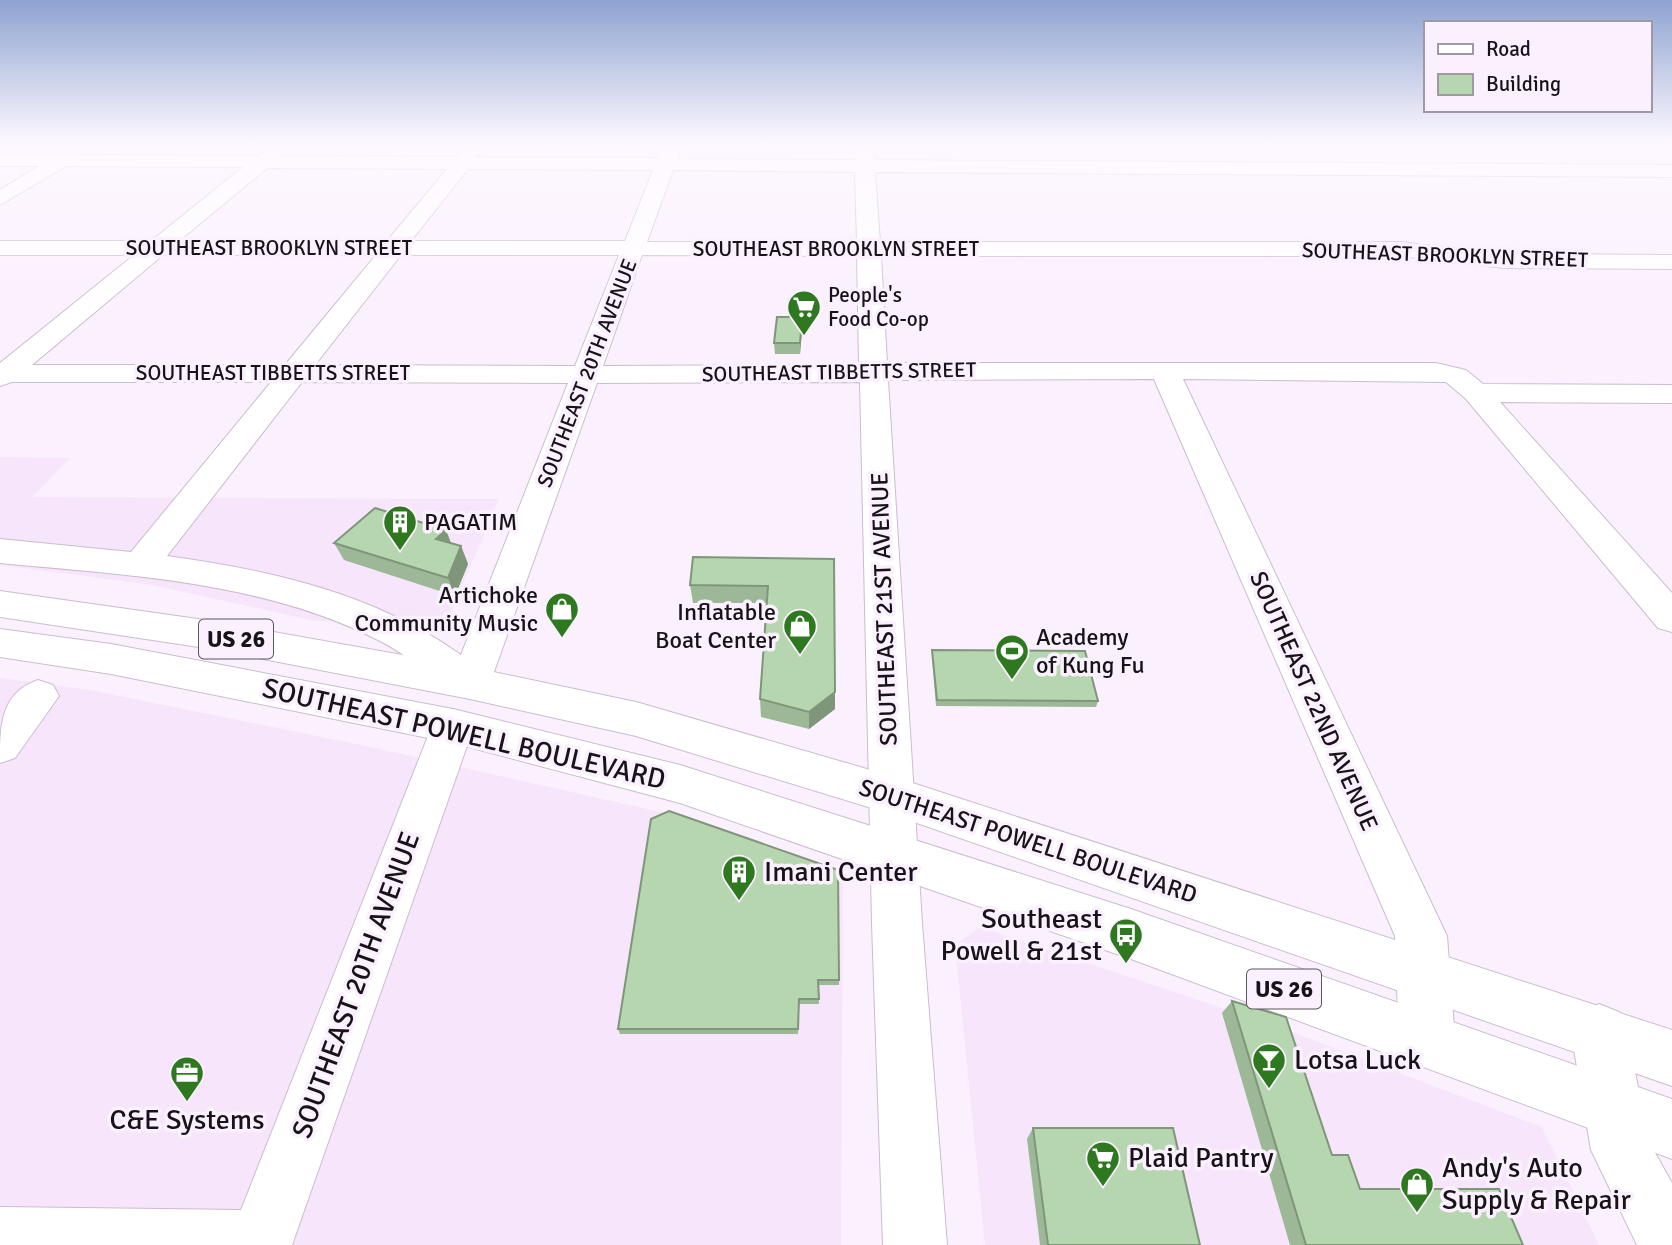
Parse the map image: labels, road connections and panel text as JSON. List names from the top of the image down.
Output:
{
  "streets": {
    "street": [
      "SOUTHEAST BROOKLYN STREET",
      "SOUTHEAST TIBBETTS STREET",
      "SOUTHEAST 20TH AVENUE",
      "SOUTHEAST 21ST AVENUE",
      "US 26",
      "SOUTHEAST 22ND AVENUE",
      "SOUTHEAST POWELL BOULEVARD"
    ]
  },
  "crossings": [
    ["SOUTHEAST BROOKLYN STREET", "SOUTHEAST 20TH AVENUE"],
    ["SOUTHEAST BROOKLYN STREET", "SOUTHEAST 21ST AVENUE"],
    ["SOUTHEAST TIBBETTS STREET", "SOUTHEAST 20TH AVENUE"],
    ["SOUTHEAST TIBBETTS STREET", "SOUTHEAST 21ST AVENUE"],
    ["SOUTHEAST TIBBETTS STREET", "SOUTHEAST 22ND AVENUE"],
    ["SOUTHEAST 20TH AVENUE", "SOUTHEAST POWELL BOULEVARD"],
    ["SOUTHEAST 21ST AVENUE", "SOUTHEAST POWELL BOULEVARD"],
    ["SOUTHEAST 22ND AVENUE", "SOUTHEAST POWELL BOULEVARD"]
  ],
  "places": {
    "supermarket": ["People's Food Co-op", "Plaid Pantry"],
    "building": ["PAGATIM", "Imani Center"],
    "shop": ["Artichoke Community Music", "Inflatable Boat Center", "Andy's Auto Supply & Repair"],
    "sports": ["Academy of Kung Fu"],
    "bus stop": ["Southeast Powell & 21st"],
    "bar": ["Lotsa Luck"],
    "office": ["C&E Systems"]
  },
  "legend": ["Road", "Building"]
}
